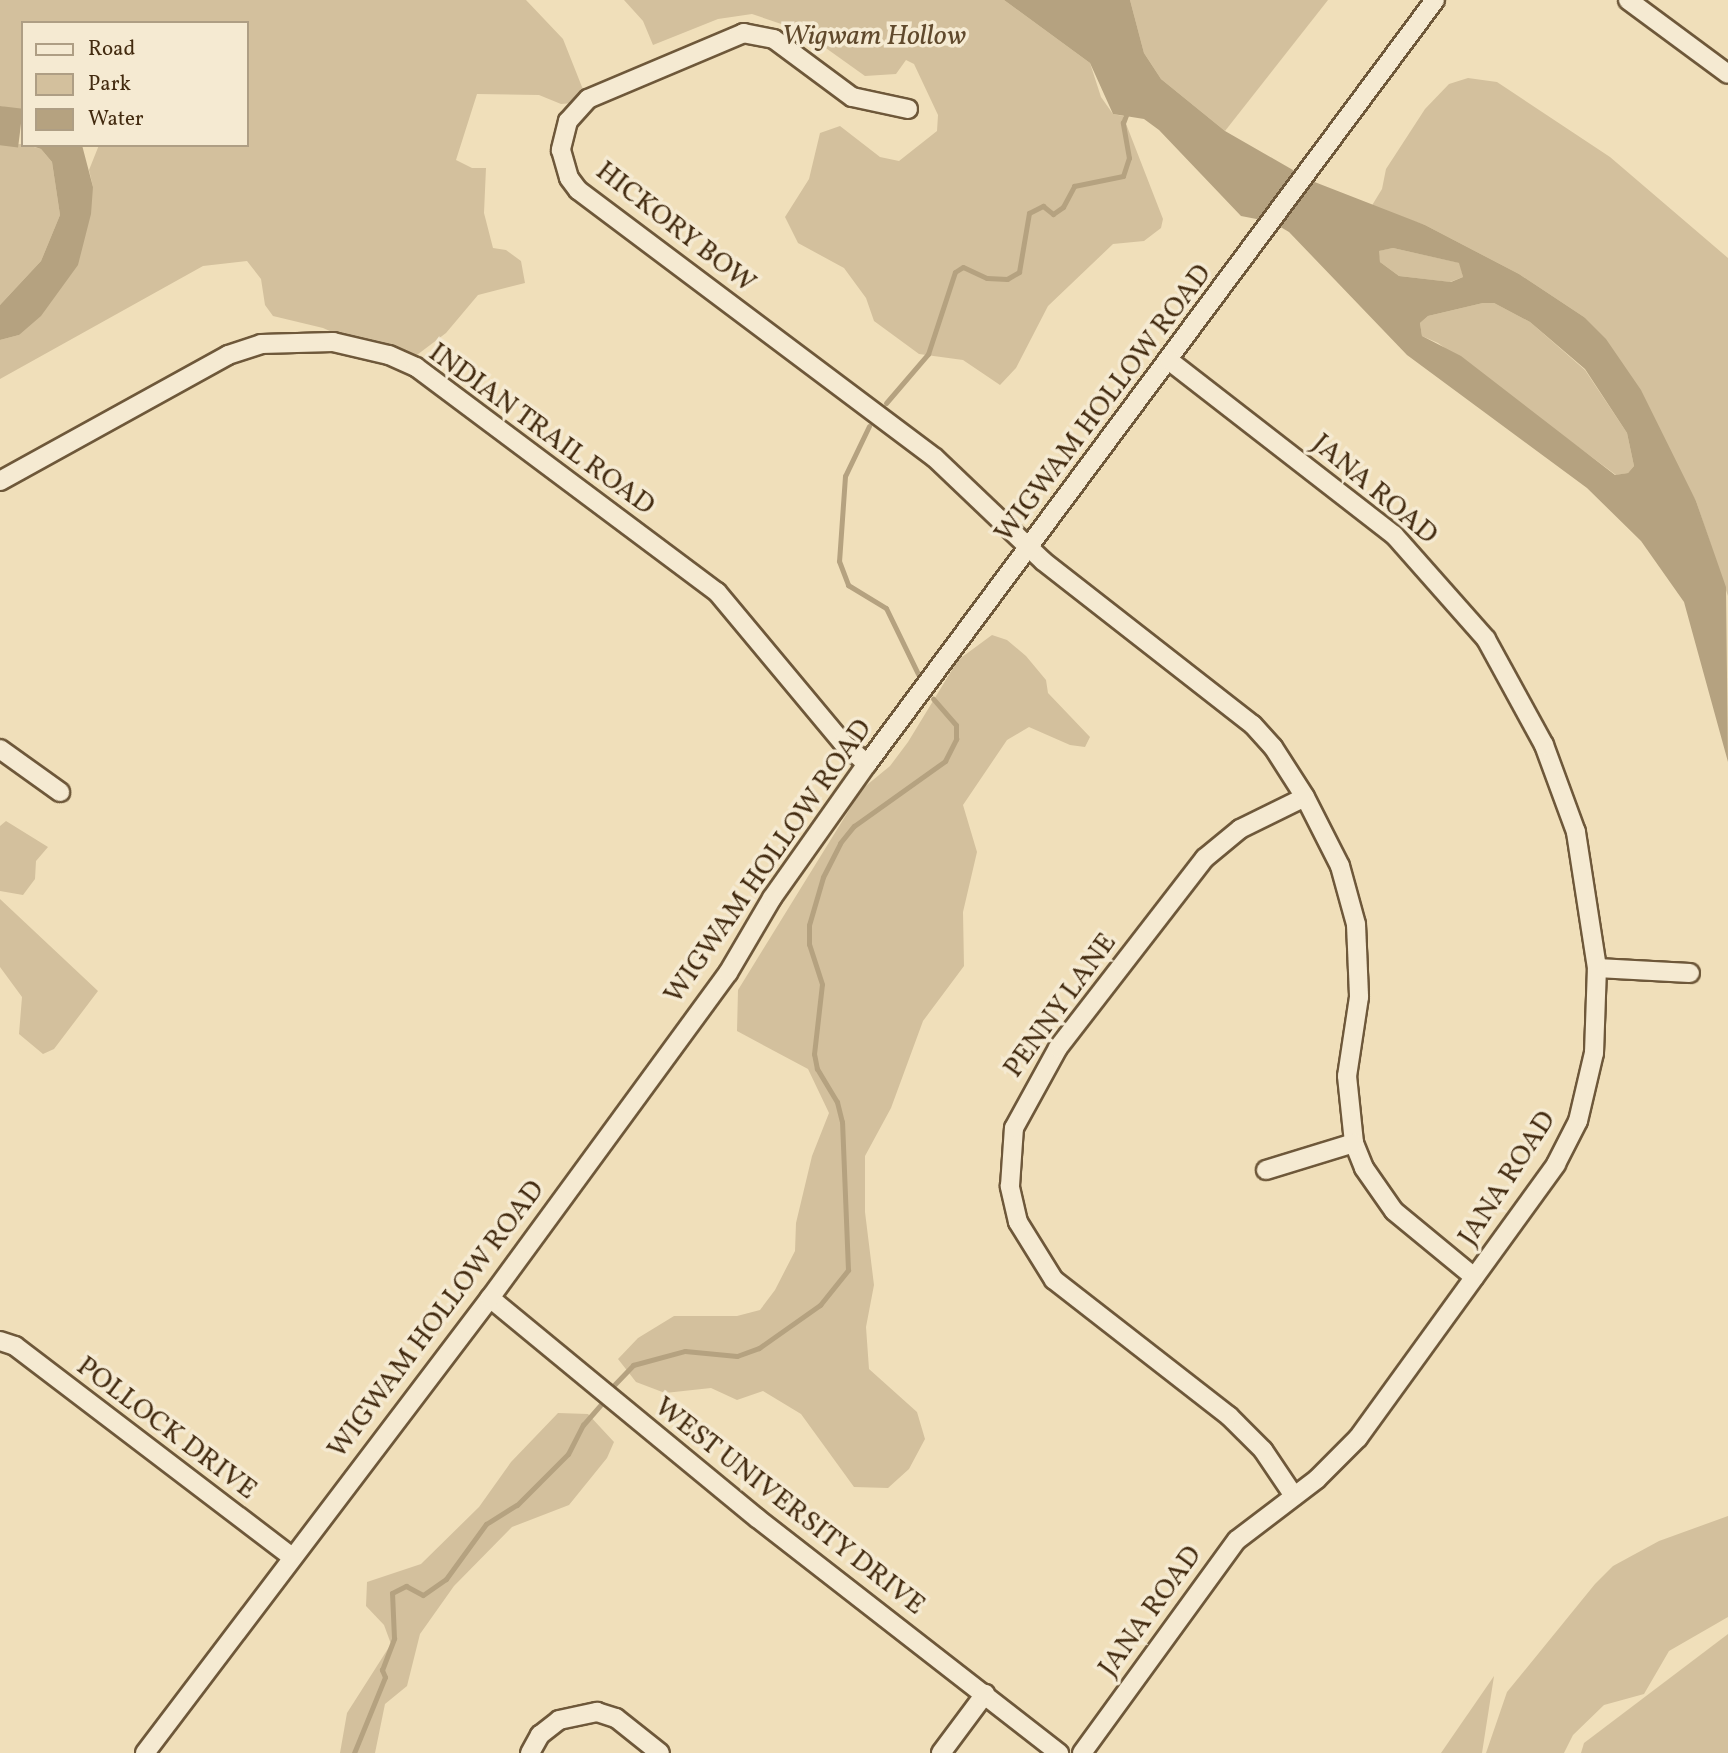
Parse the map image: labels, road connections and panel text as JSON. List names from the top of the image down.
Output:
{
  "streets": {
    "street": [
      "HICKORY BOW",
      "WIGWAM HOLLOW ROAD",
      "INDIAN TRAIL ROAD",
      "JANA ROAD",
      "PENNY LANE",
      "POLLOCK DRIVE",
      "WEST UNIVERSITY DRIVE"
    ]
  },
  "crossings": [
    ["HICKORY BOW", "WIGWAM HOLLOW ROAD"],
    ["HICKORY BOW", "PENNY LANE"],
    ["WIGWAM HOLLOW ROAD", "INDIAN TRAIL ROAD"],
    ["WIGWAM HOLLOW ROAD", "JANA ROAD"],
    ["WIGWAM HOLLOW ROAD", "POLLOCK DRIVE"],
    ["WIGWAM HOLLOW ROAD", "WEST UNIVERSITY DRIVE"],
    ["JANA ROAD", "PENNY LANE"]
  ],
  "parks": ["Wigwam Hollow"],
  "legend": ["Road", "Park", "Water"]
}
